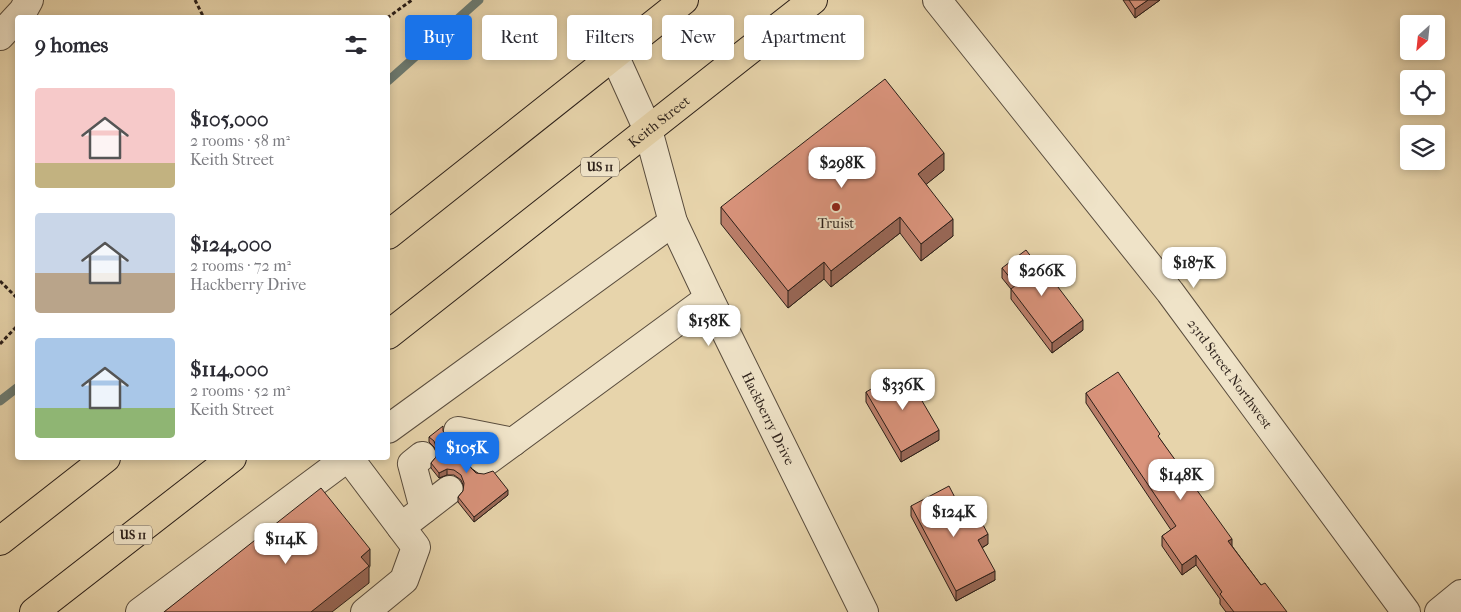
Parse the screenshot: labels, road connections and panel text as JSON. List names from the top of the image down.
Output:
{
  "streets": {
    "main road": ["Keith Street", "US 11"],
    "street": ["23rd Street Northwest", "Hackberry Drive"]
  },
  "crossings": [
    ["Keith Street", "Hackberry Drive"]
  ],
  "places": ["Truist"],
  "north": "bottom left",
  "page": {
    "chip": [
      "Buy",
      "Rent",
      "Filters",
      "New",
      "Apartment"
    ],
    "heading": "9 homes",
    "list": [
      {
        "name": "$105,000",
        "note": "2 rooms · 58 m² · Keith Street"
      },
      {
        "name": "$124,000",
        "note": "2 rooms · 72 m² · Hackberry Drive"
      },
      {
        "name": "$114,000",
        "note": "2 rooms · 52 m² · Keith Street"
      }
    ],
    "price": [
      "$298K",
      "$187K",
      "$266K",
      "$158K",
      "$336K",
      "$105K",
      "$148K",
      "$124K",
      "$114K"
    ]
  }
}
